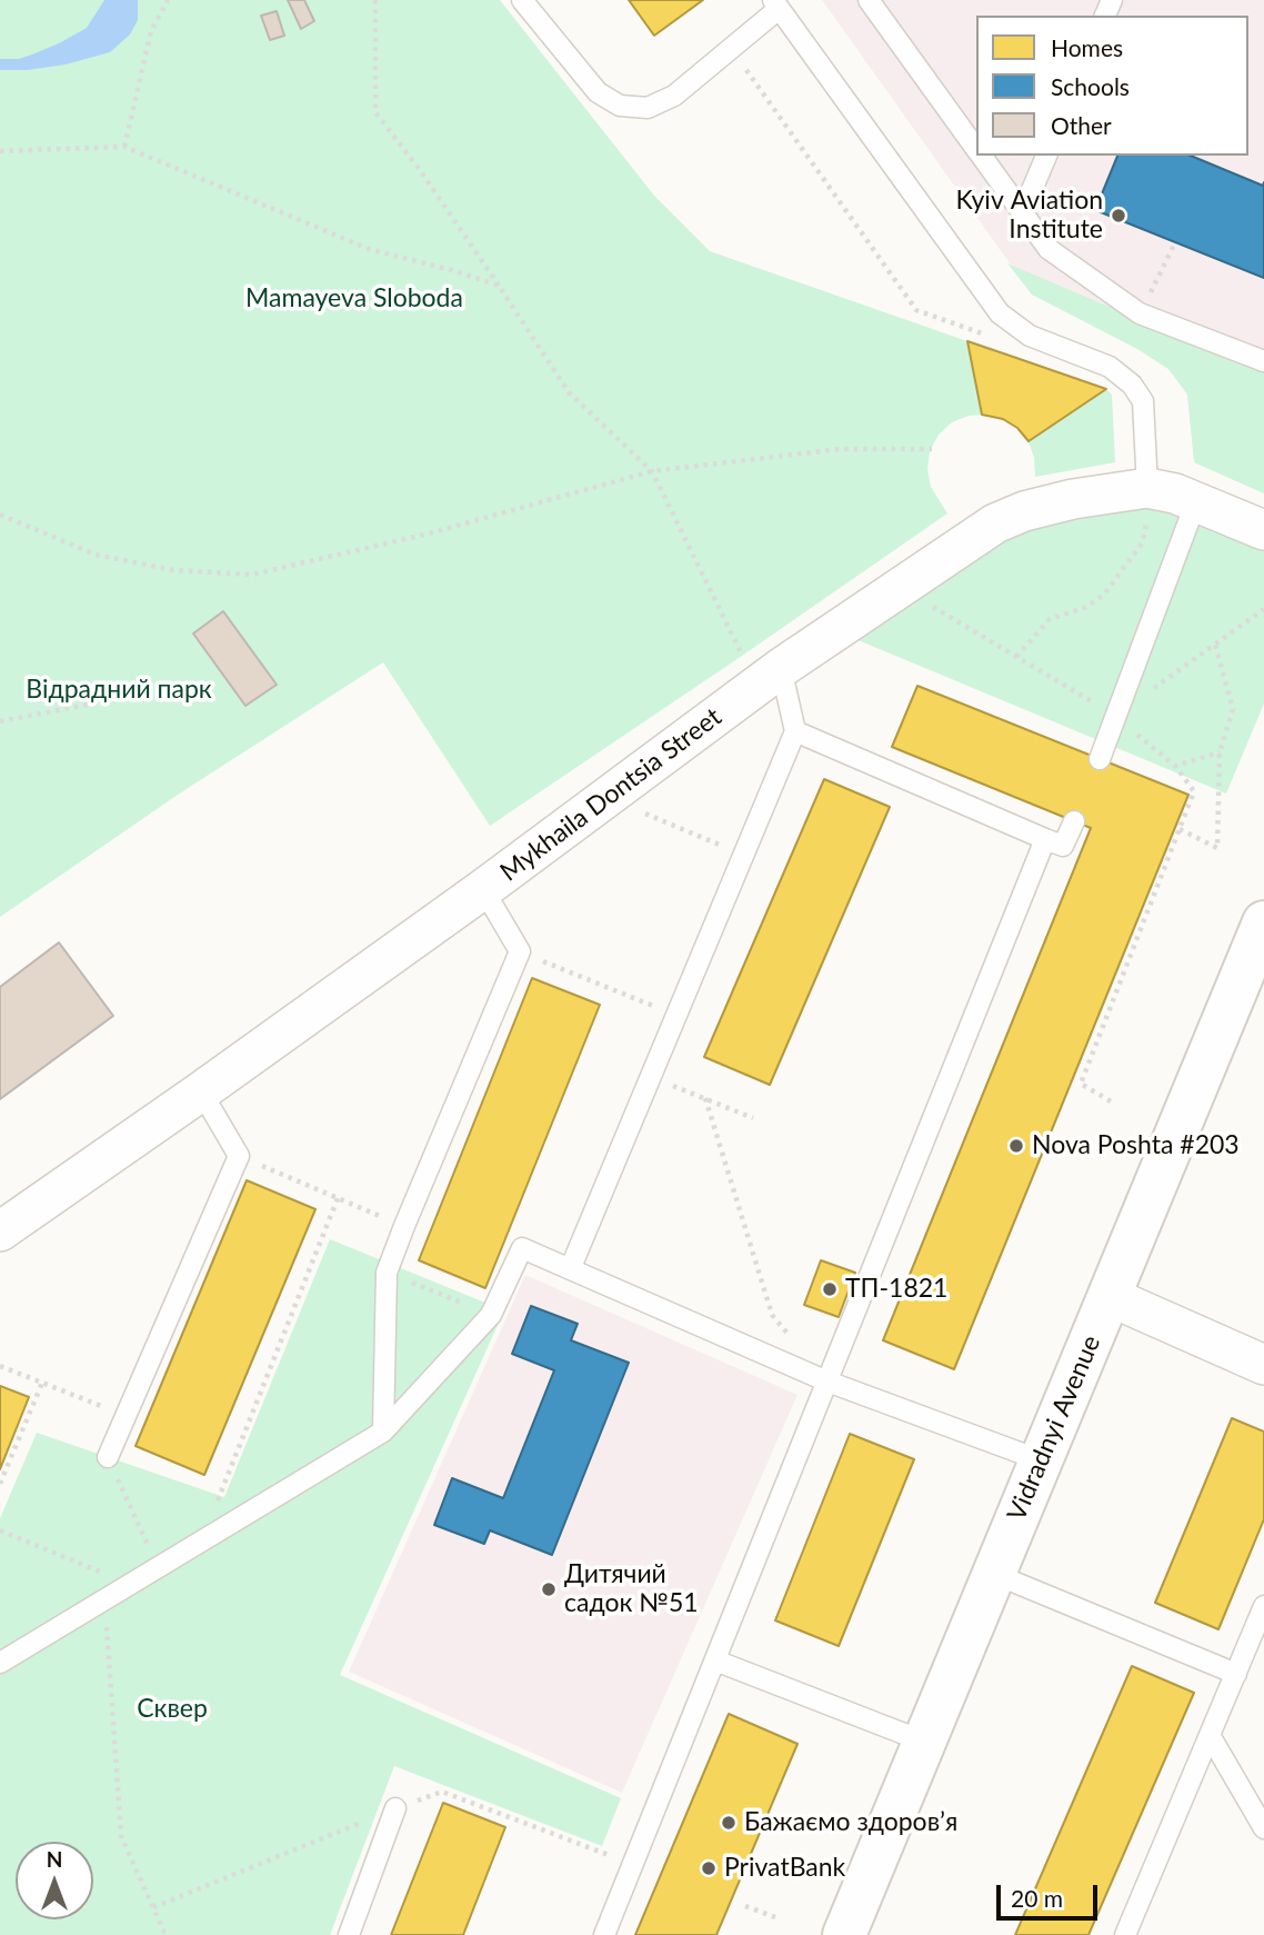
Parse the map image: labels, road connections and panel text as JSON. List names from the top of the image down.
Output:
{
  "streets": {
    "main road": ["Vidradnyi Avenue"],
    "street": ["Mykhaila Dontsia Street"]
  },
  "parks": ["Mamayeva Sloboda", "Відрадний парк", "Сквер"],
  "places": [
    "Kyiv Aviation Institute",
    "Nova Poshta #203",
    "ТП-1821",
    "Дитячий садок №51",
    "Бажаємо здоровʼя",
    "PrivatBank"
  ],
  "legend": ["Homes", "Schools", "Other"],
  "scale_bar": "20 m",
  "north": "top"
}
